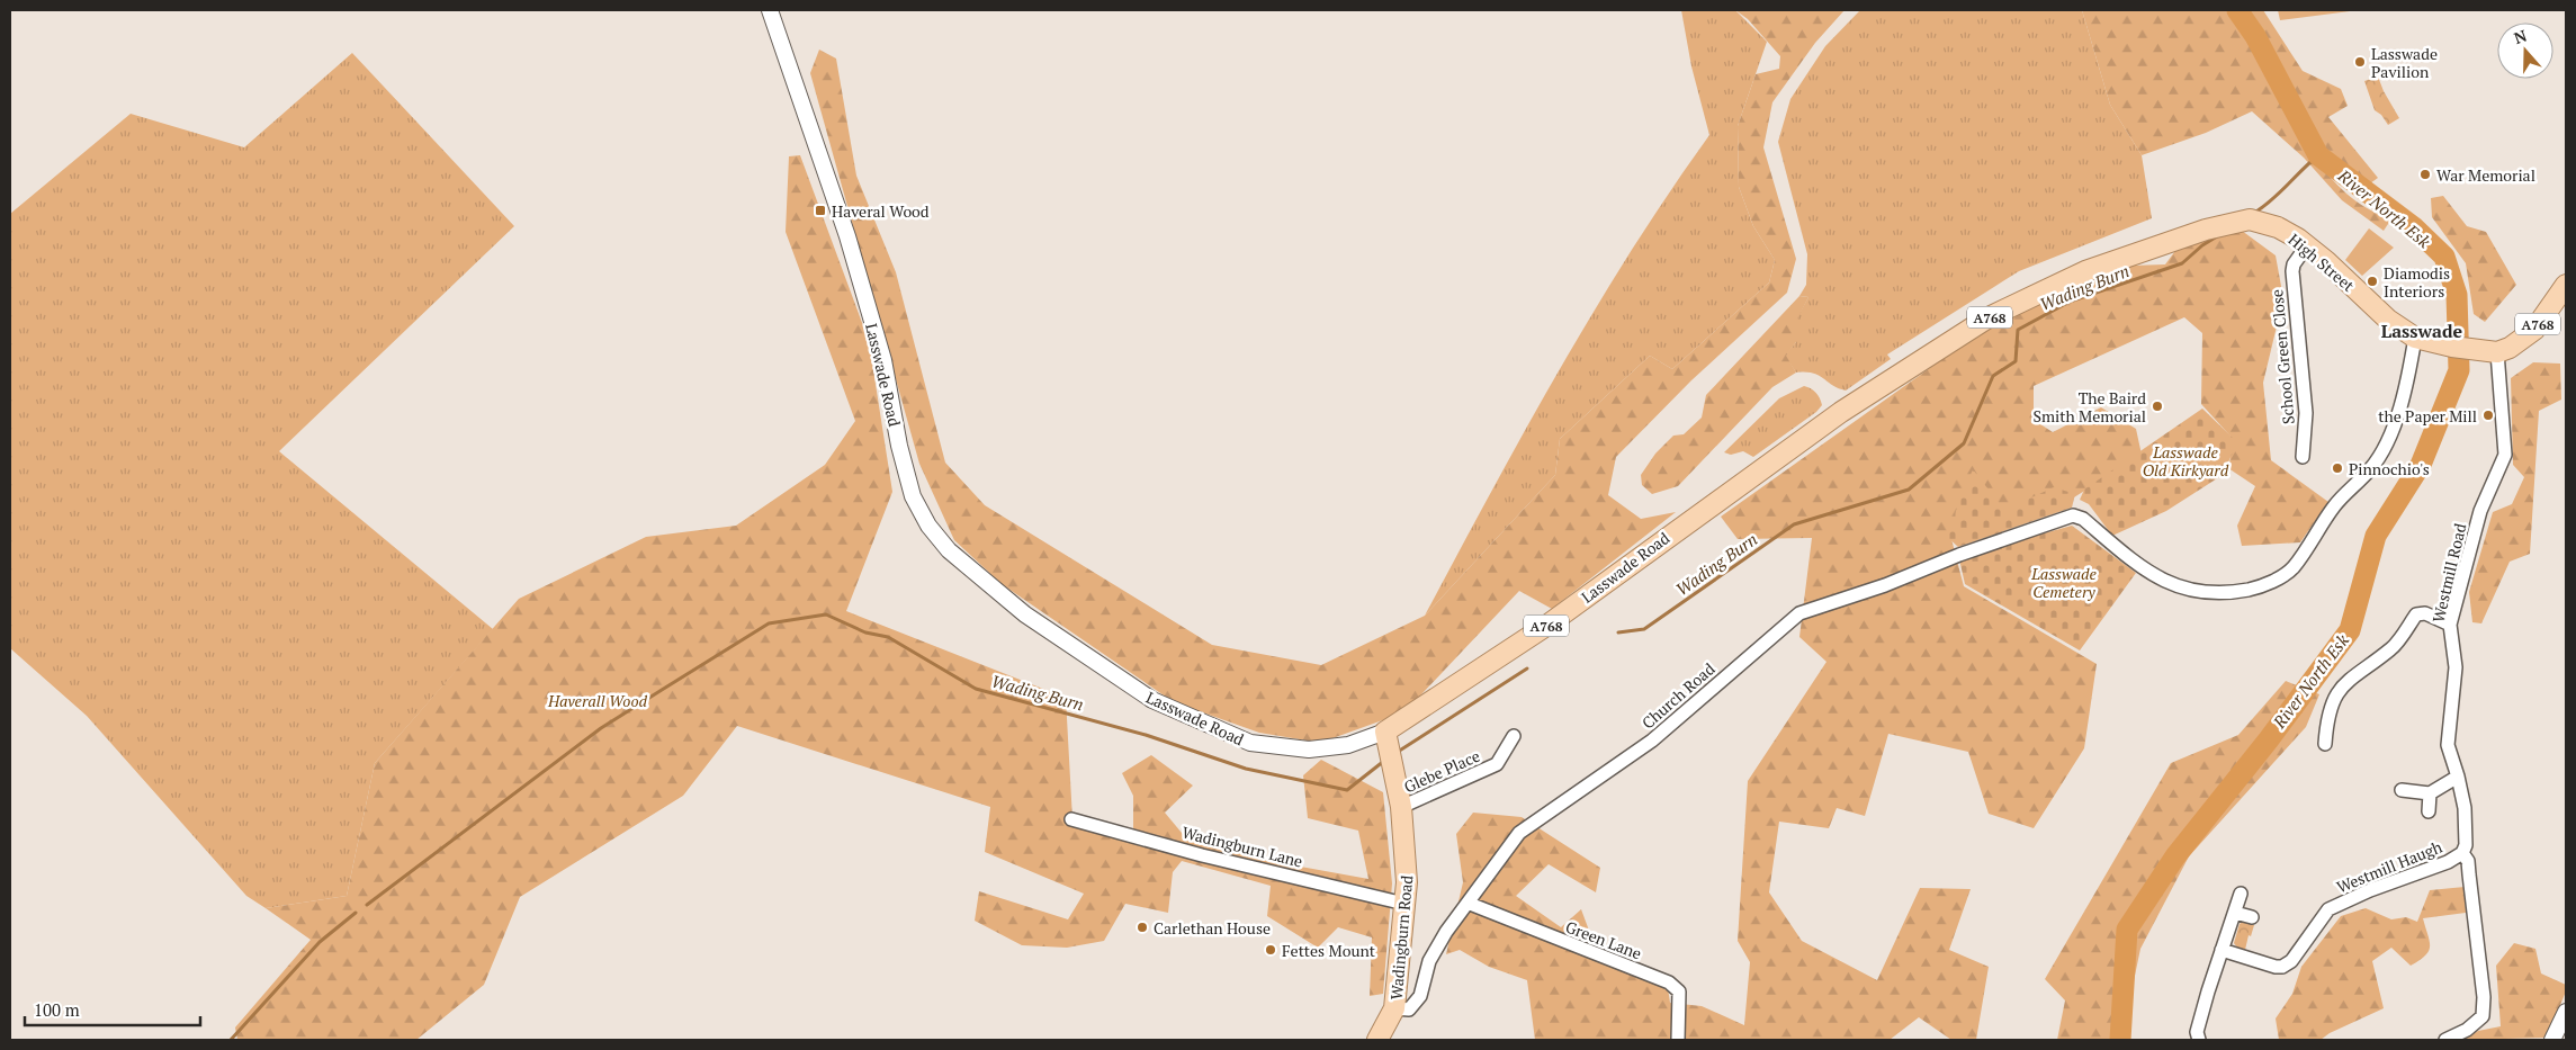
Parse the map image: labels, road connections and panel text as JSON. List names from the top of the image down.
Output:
{
  "streets": {
    "main road": [
      "High Street",
      "A768",
      "Lasswade Road",
      "Wadingburn Road"
    ],
    "street": [
      "School Green Close",
      "Westmill Road",
      "Church Road",
      "Glebe Place",
      "Wadingburn Lane",
      "Westmill Haugh",
      "Green Lane"
    ]
  },
  "crossings": [
    ["High Street", "A768"],
    ["High Street", "School Green Close"],
    ["High Street", "Lasswade Road"],
    ["High Street", "Westmill Road"],
    ["High Street", "Church Road"],
    ["A768", "Westmill Road"],
    ["Lasswade Road", "Wadingburn Road"],
    ["Westmill Road", "Westmill Haugh"],
    ["Church Road", "Wadingburn Road"],
    ["Church Road", "Green Lane"],
    ["Glebe Place", "Wadingburn Road"],
    ["Wadingburn Lane", "Wadingburn Road"]
  ],
  "districts": ["Lasswade"],
  "water": ["River North Esk", "Wading Burn"],
  "parks": ["Lasswade Old Kirkyard", "Lasswade Cemetery", "Haverall Wood"],
  "places": {
    "other": [
      "Lasswade Pavilion",
      "War Memorial",
      "Diamodis Interiors",
      "The Baird Smith Memorial",
      "the Paper Mill",
      "Pinnochio's",
      "Carlethan House",
      "Fettes Mount"
    ],
    "transit": ["Haveral Wood"]
  },
  "scale_bar": "100 m",
  "north": "top"
}
